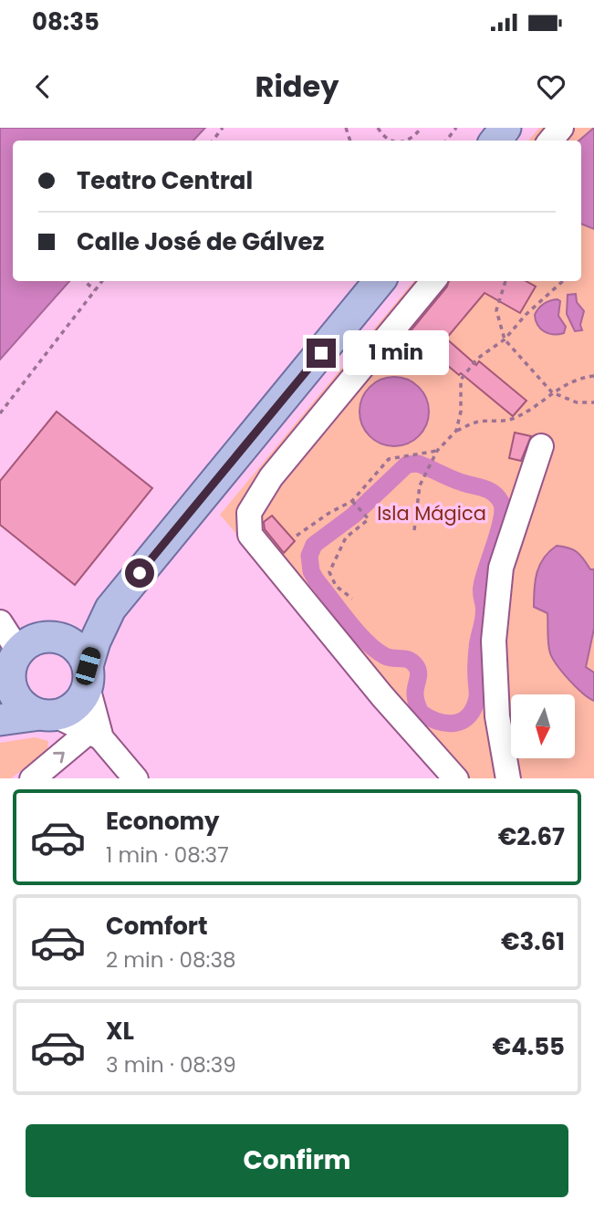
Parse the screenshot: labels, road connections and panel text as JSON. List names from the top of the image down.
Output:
{
  "parks": ["Isla Mágica"],
  "north": "bottom",
  "page": {
    "status": "08:35",
    "header": "Ridey",
    "banner": ["Teatro Central", "Calle José de Gálvez"],
    "bubble": "1 min",
    "list": [
      {
        "name": "Economy",
        "note": "1 min · 08:37",
        "value": "€2.67"
      },
      {
        "name": "Comfort",
        "note": "2 min · 08:38",
        "value": "€3.61"
      },
      {
        "name": "XL",
        "note": "3 min · 08:39",
        "value": "€4.55"
      }
    ],
    "buttons": "Confirm"
  }
}
